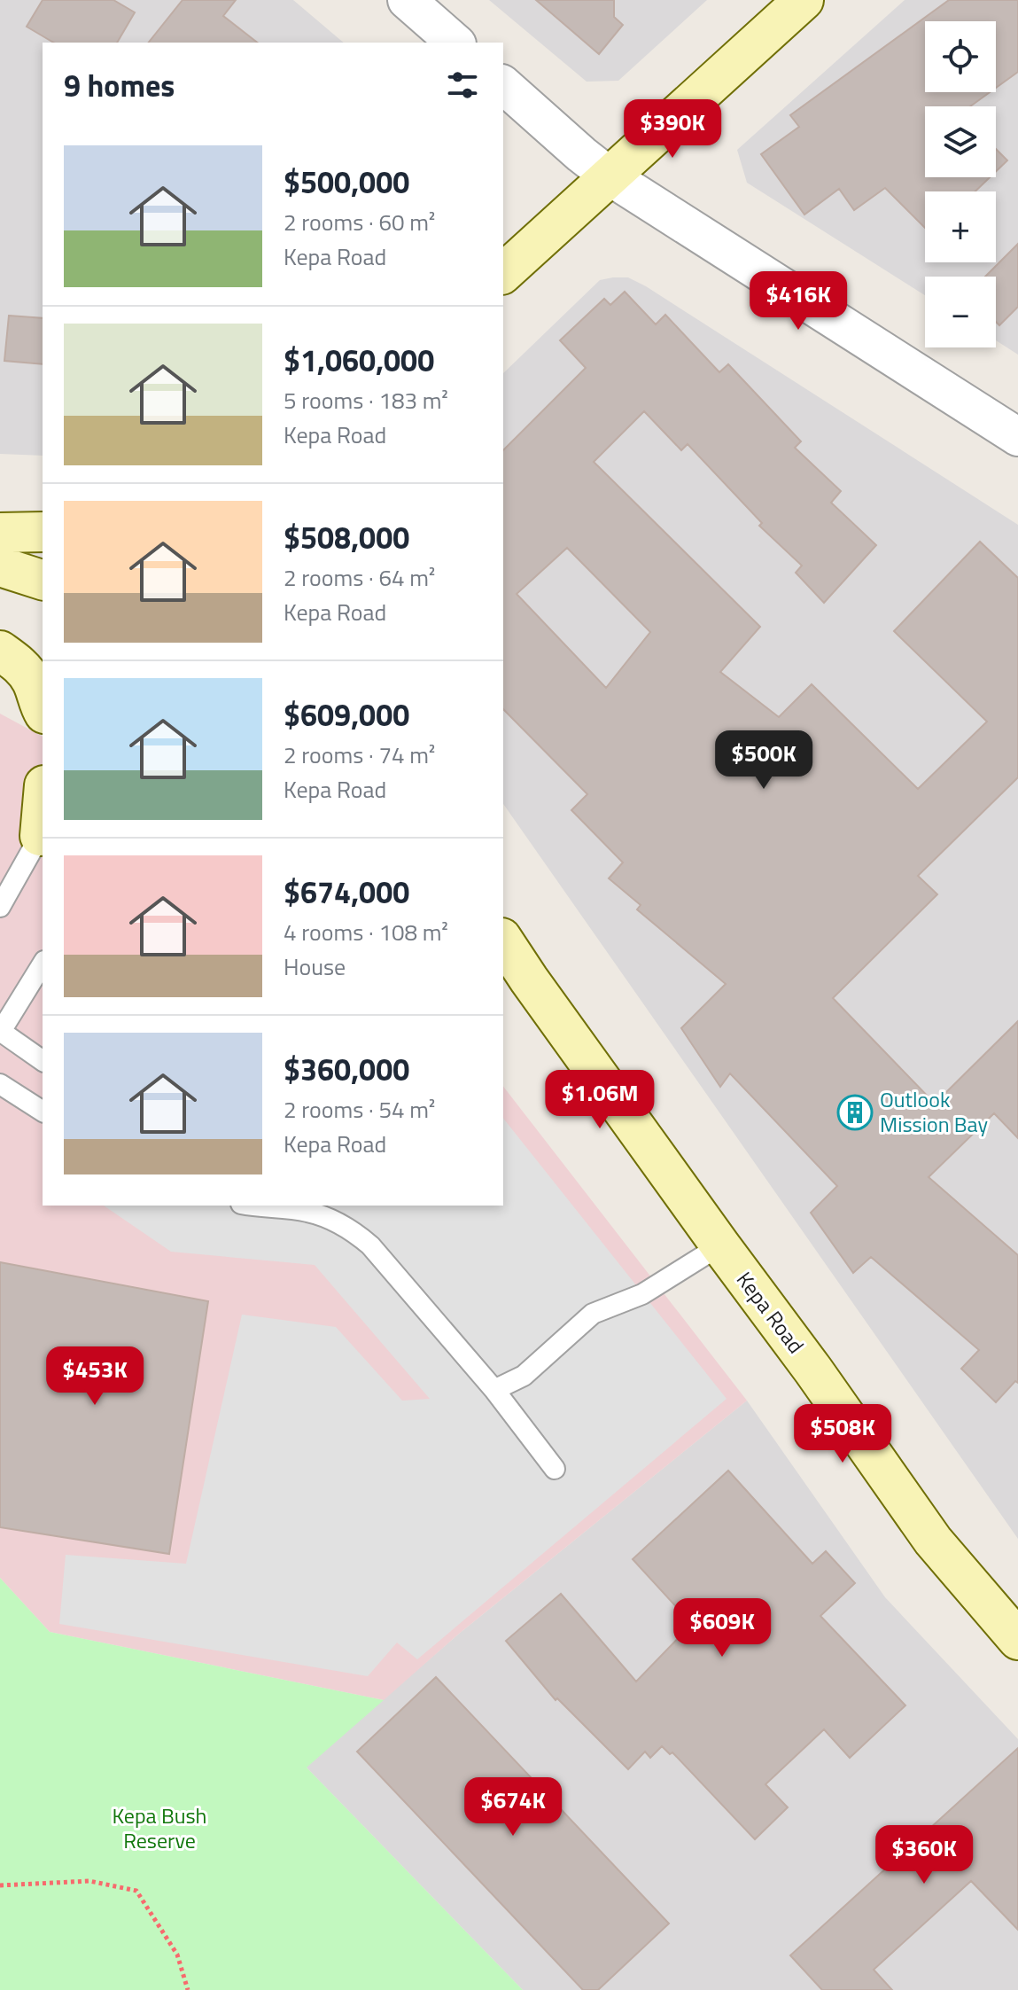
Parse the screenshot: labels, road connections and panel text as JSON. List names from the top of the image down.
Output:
{
  "streets": {
    "main road": ["Kepa Road"]
  },
  "parks": ["Kepa Bush Reserve"],
  "places": {
    "building": ["Outlook Mission Bay"]
  },
  "page": {
    "map_buttons": ["+", "−"],
    "heading": "9 homes",
    "price": [
      "$390K",
      "$416K",
      "$500K",
      "$1.06M",
      "$453K",
      "$508K",
      "$609K",
      "$674K",
      "$360K"
    ],
    "list": [
      {
        "name": "$500,000",
        "note": "2 rooms · 60 m² · Kepa Road"
      },
      {
        "name": "$1,060,000",
        "note": "5 rooms · 183 m² · Kepa Road"
      },
      {
        "name": "$508,000",
        "note": "2 rooms · 64 m² · Kepa Road"
      },
      {
        "name": "$609,000",
        "note": "2 rooms · 74 m² · Kepa Road"
      },
      {
        "name": "$674,000",
        "note": "4 rooms · 108 m² · House"
      },
      {
        "name": "$360,000",
        "note": "2 rooms · 54 m² · Kepa Road"
      }
    ]
  }
}
